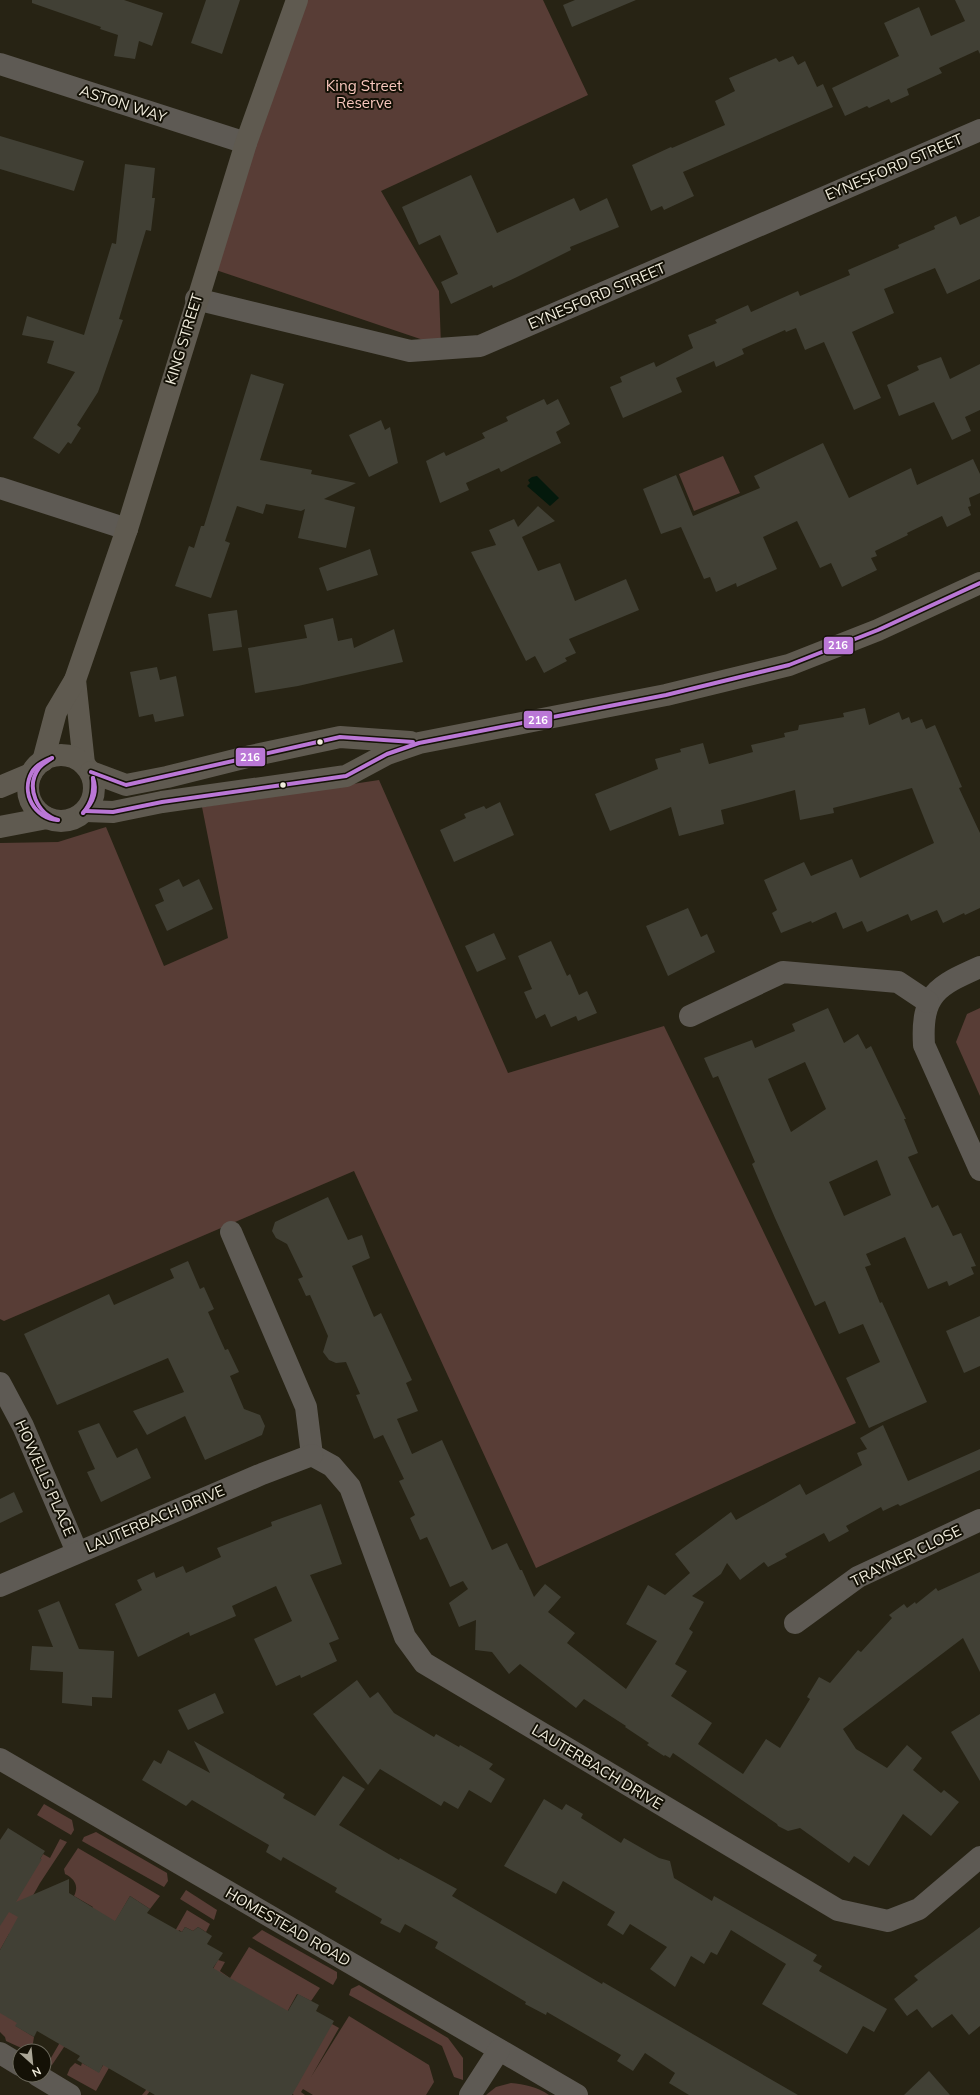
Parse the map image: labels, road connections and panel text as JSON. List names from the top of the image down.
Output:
{
  "streets": {
    "main road": ["KING STREET"],
    "street": [
      "ASTON WAY",
      "EYNESFORD STREET",
      "HOWELLS PLACE",
      "LAUTERBACH DRIVE",
      "TRAYNER CLOSE",
      "HOMESTEAD ROAD"
    ]
  },
  "crossings": [
    ["ASTON WAY", "KING STREET"],
    ["EYNESFORD STREET", "KING STREET"],
    ["HOWELLS PLACE", "LAUTERBACH DRIVE"]
  ],
  "parks": ["King Street Reserve"],
  "lines": ["transit line 216"],
  "north": "bottom right"
}
